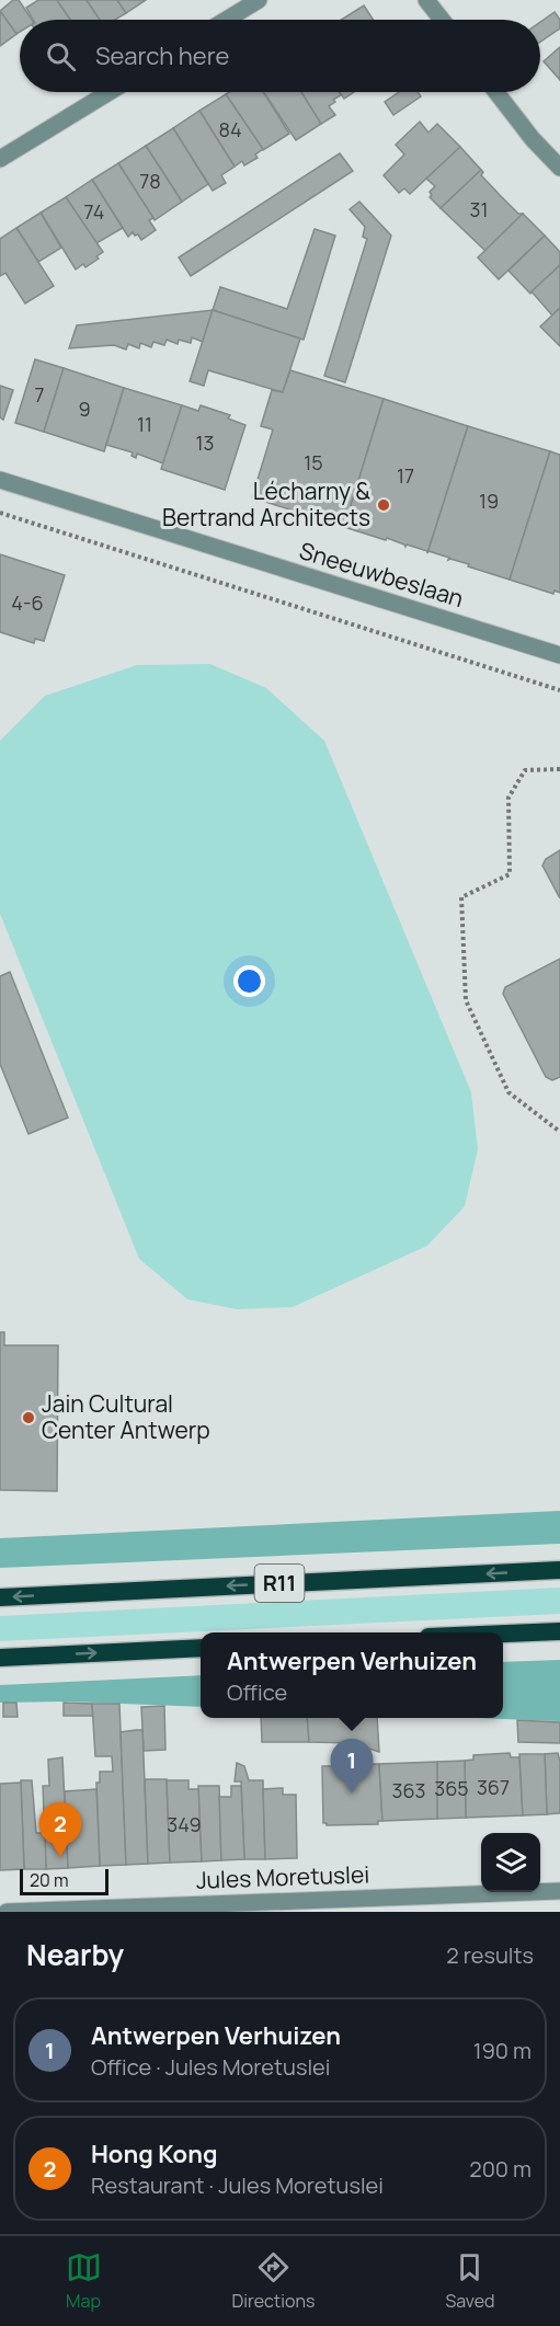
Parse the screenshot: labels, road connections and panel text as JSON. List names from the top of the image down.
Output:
{
  "streets": {
    "highway": ["R11"],
    "street": ["Sneeuwbeslaan", "Jules Moretuslei"]
  },
  "places": ["Lécharny & Bertrand Architects", "Jain Cultural Center Antwerp"],
  "house_numbers": [
    "84",
    "78",
    "31",
    "74",
    "7",
    "9",
    "11",
    "13",
    "15",
    "17",
    "19",
    "4-6",
    "367",
    "365",
    "363",
    "349"
  ],
  "scale_bar": "20 m",
  "page": {
    "search": "Search here",
    "popup": ["Antwerpen Verhuizen", "Office"],
    "pins": ["1", "2"],
    "scale": "20 m",
    "heading": ["Nearby", "2 results"],
    "list": [
      {
        "mark": "1",
        "name": "Antwerpen Verhuizen",
        "note": "Office · Jules Moretuslei",
        "value": "190 m"
      },
      {
        "mark": "2",
        "name": "Hong Kong",
        "note": "Restaurant · Jules Moretuslei",
        "value": "200 m"
      }
    ],
    "nav": ["Map", "Directions", "Saved"]
  }
}
